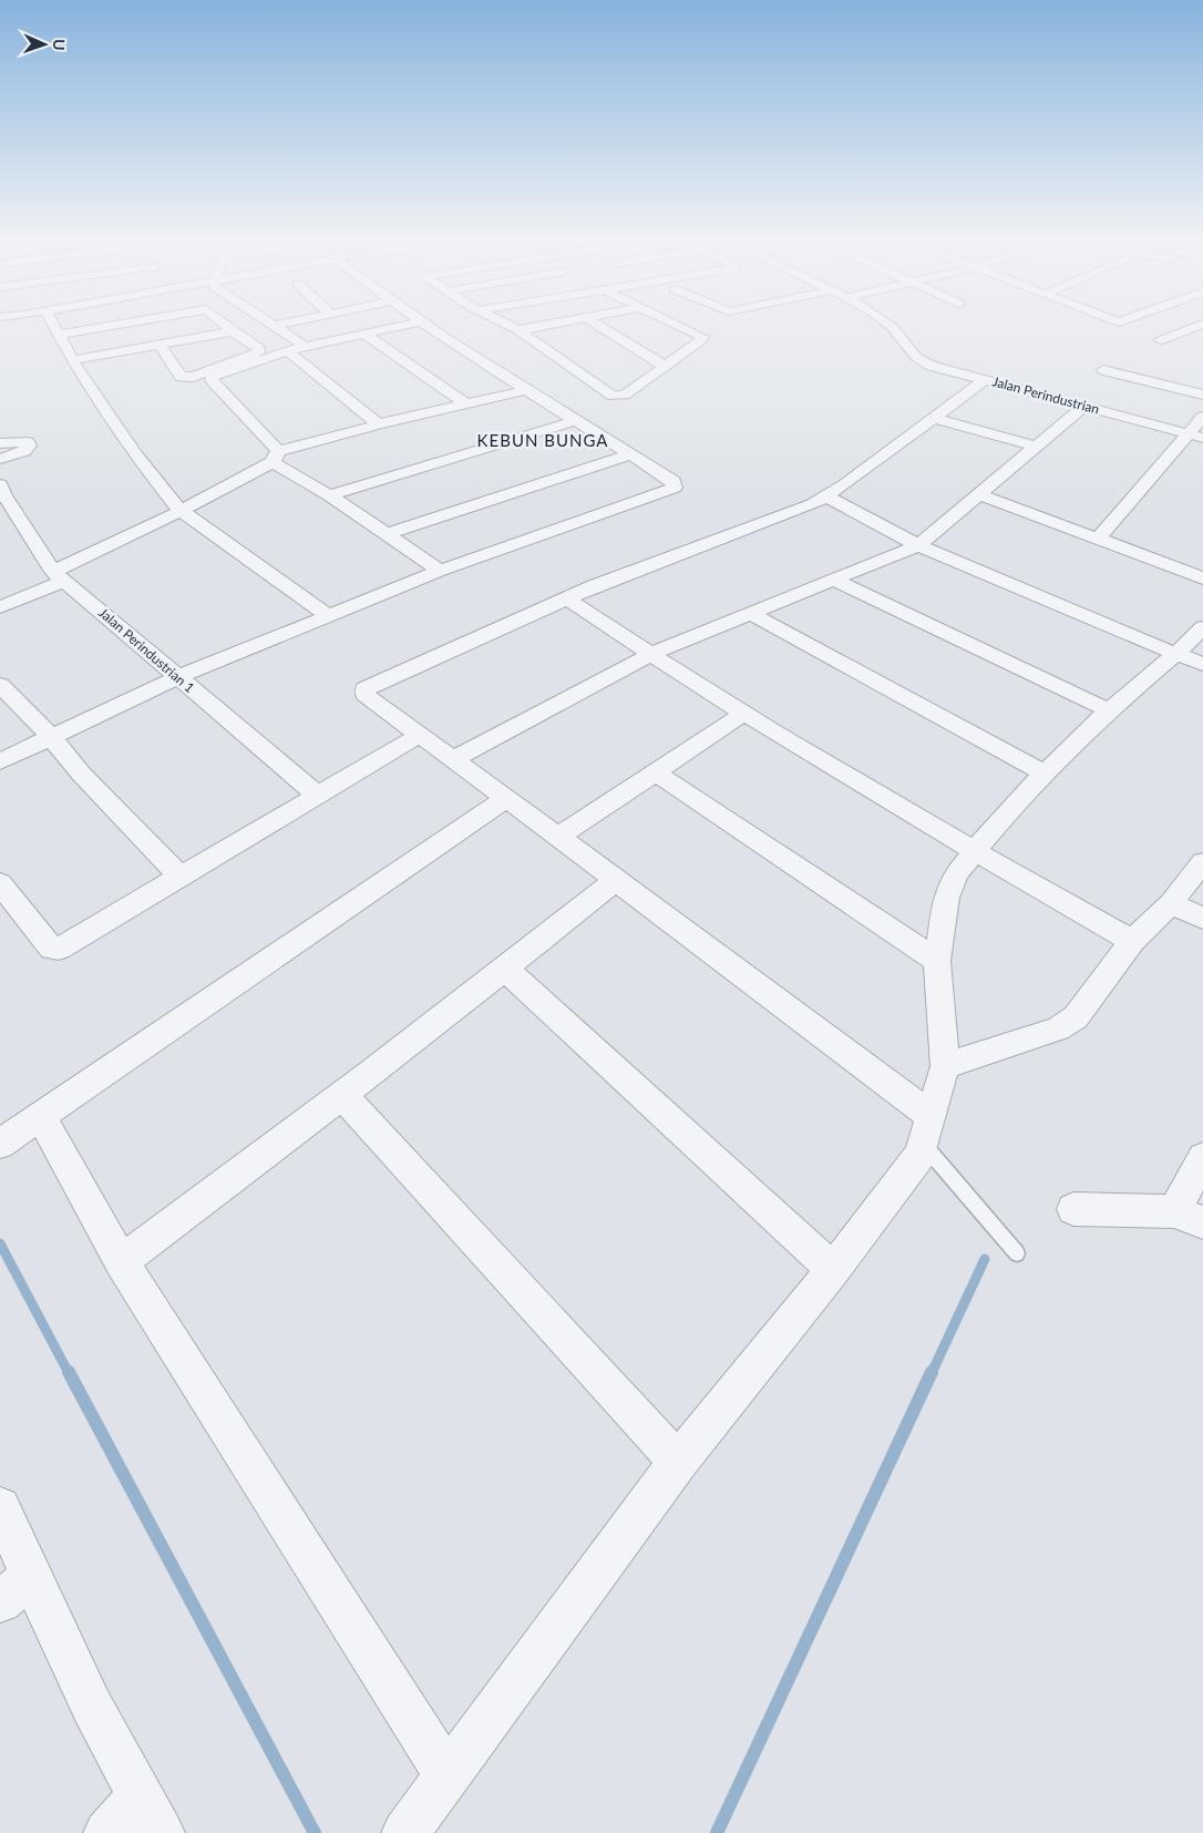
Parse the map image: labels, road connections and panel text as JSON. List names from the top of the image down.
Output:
{
  "streets": {
    "street": ["Jalan Perindustrian", "Jalan Perindustrian 1"]
  },
  "districts": ["KEBUN BUNGA"],
  "north": "right"
}
